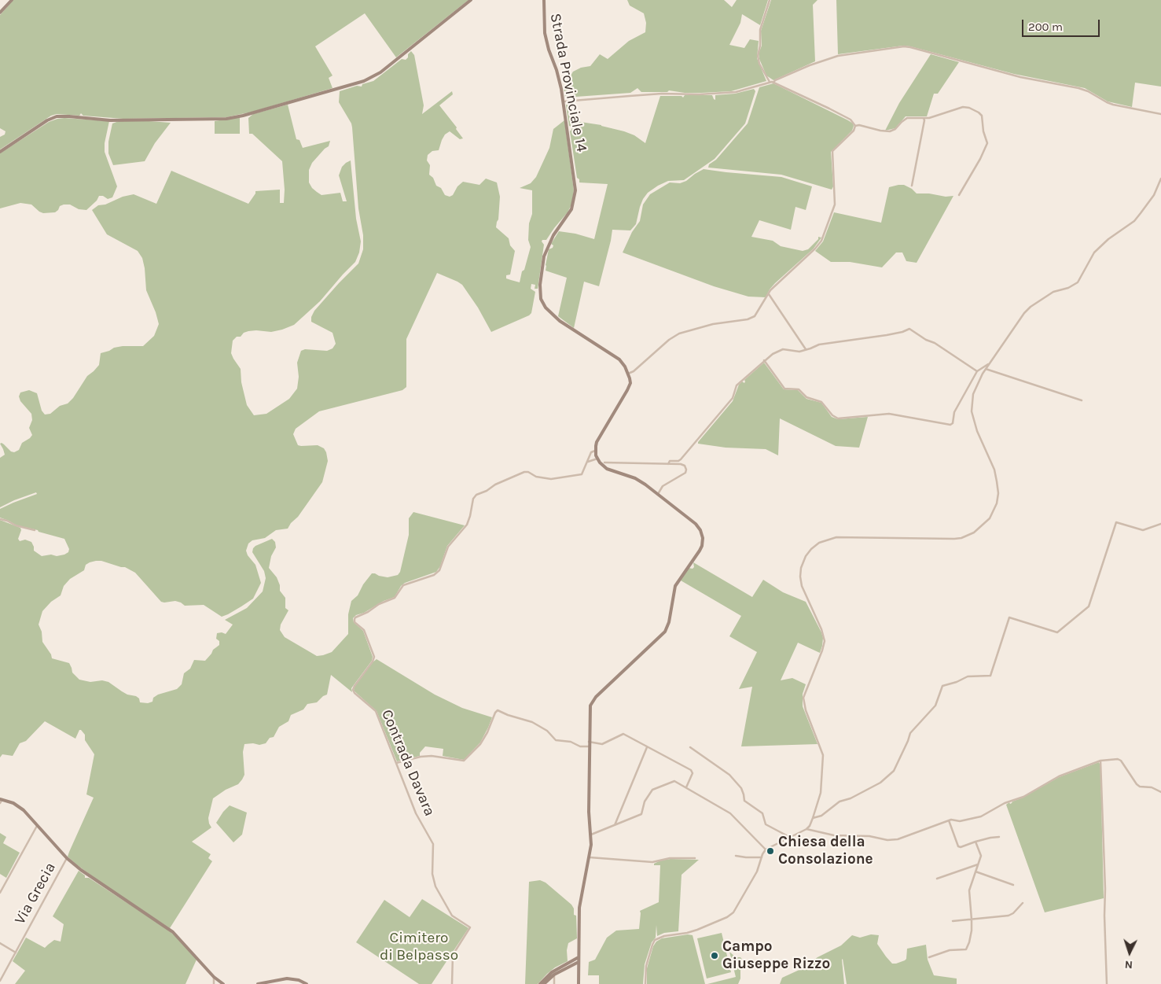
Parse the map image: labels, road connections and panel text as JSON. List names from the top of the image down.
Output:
{
  "streets": {
    "main road": ["Strada Provinciale 14"],
    "street": ["Contrada Davara", "Via Grecia"]
  },
  "parks": ["Cimitero di Belpasso"],
  "places": ["Chiesa della Consolazione", "Campo Giuseppe Rizzo"],
  "scale_bar": "200 m",
  "north": "bottom"
}
